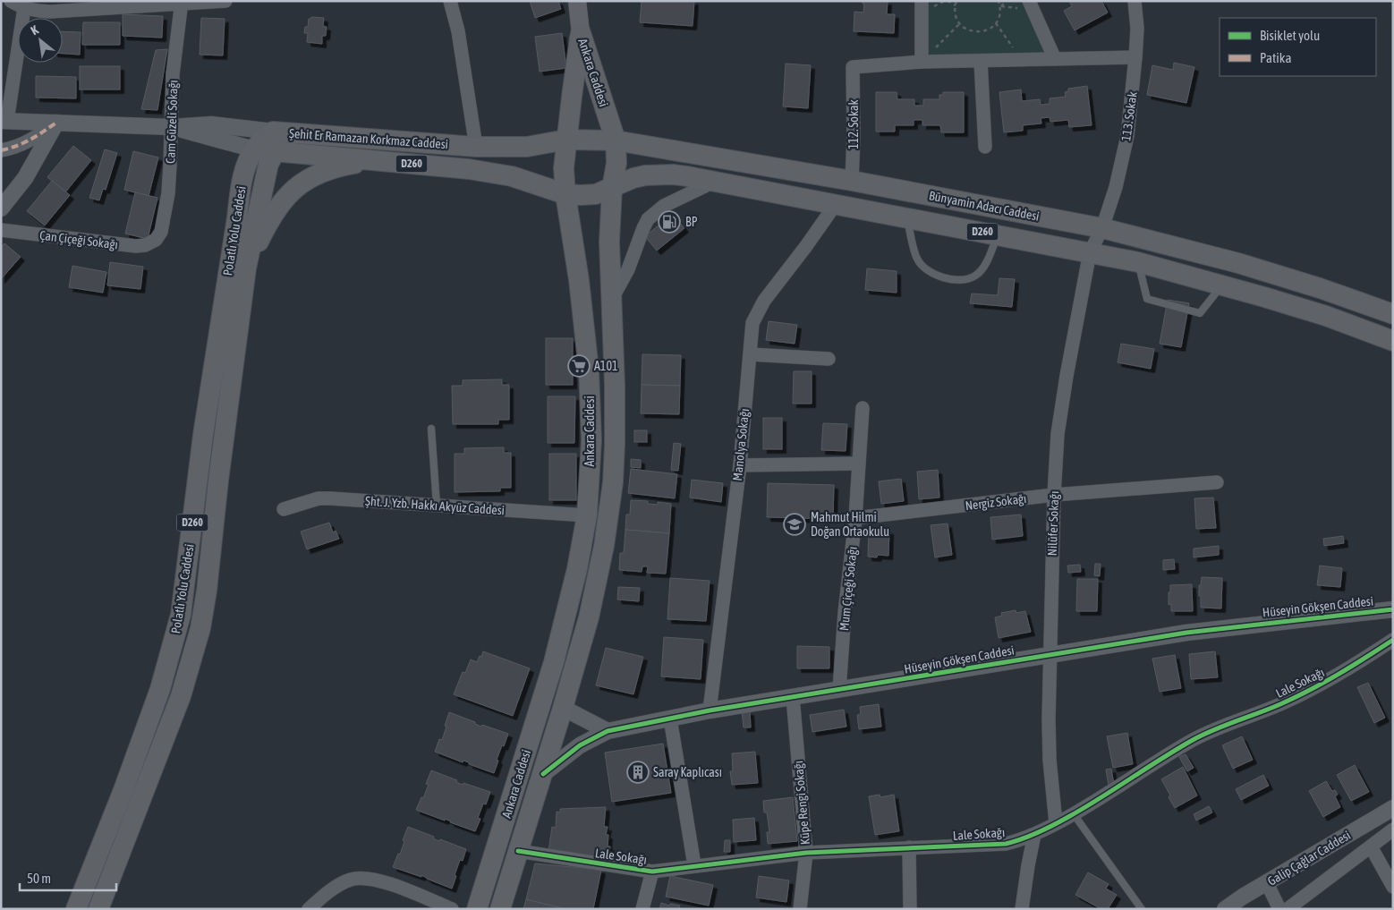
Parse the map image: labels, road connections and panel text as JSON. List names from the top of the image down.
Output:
{
  "streets": {
    "main road": [
      "Ankara Caddesi",
      "Şehit Er Ramazan Korkmaz Caddesi",
      "D260",
      "Bünyamin Adacı Caddesi",
      "Polatlı Yolu Caddesi"
    ],
    "street": [
      "113. Sokak",
      "Cam Güzeli Sokağı",
      "112. Sokak",
      "Çan Çiçeği Sokağı",
      "Manolya Sokağı",
      "Nergiz Sokağı",
      "Şht. J. Yzb. Hakkı Akyüz Caddesi",
      "Nilüfer Sokağı",
      "Mum Çiçeği Sokağı",
      "Hüseyin Gökşen Caddesi",
      "Lale Sokağı",
      "Küpe Rengi Sokağı",
      "Galip Çağlar Caddesi"
    ]
  },
  "crossings": [
    ["Ankara Caddesi", "Şehit Er Ramazan Korkmaz Caddesi"],
    ["Ankara Caddesi", "D260"],
    ["Ankara Caddesi", "Bünyamin Adacı Caddesi"],
    ["Ankara Caddesi", "Şht. J. Yzb. Hakkı Akyüz Caddesi"],
    ["Ankara Caddesi", "Hüseyin Gökşen Caddesi"],
    ["Ankara Caddesi", "Lale Sokağı"],
    ["113. Sokak", "Bünyamin Adacı Caddesi"],
    ["113. Sokak", "Nilüfer Sokağı"],
    ["Cam Güzeli Sokağı", "Şehit Er Ramazan Korkmaz Caddesi"],
    ["Cam Güzeli Sokağı", "Çan Çiçeği Sokağı"],
    ["112. Sokak", "Bünyamin Adacı Caddesi"],
    ["Şehit Er Ramazan Korkmaz Caddesi", "D260"],
    ["Şehit Er Ramazan Korkmaz Caddesi", "Bünyamin Adacı Caddesi"],
    ["Şehit Er Ramazan Korkmaz Caddesi", "Polatlı Yolu Caddesi"],
    ["D260", "Manolya Sokağı"],
    ["D260", "Nilüfer Sokağı"],
    ["Bünyamin Adacı Caddesi", "Nilüfer Sokağı"],
    ["Manolya Sokağı", "Hüseyin Gökşen Caddesi"],
    ["Nergiz Sokağı", "Nilüfer Sokağı"],
    ["Nergiz Sokağı", "Mum Çiçeği Sokağı"],
    ["Nilüfer Sokağı", "Hüseyin Gökşen Caddesi"],
    ["Nilüfer Sokağı", "Lale Sokağı"],
    ["Mum Çiçeği Sokağı", "Hüseyin Gökşen Caddesi"],
    ["Hüseyin Gökşen Caddesi", "Küpe Rengi Sokağı"],
    ["Lale Sokağı", "Küpe Rengi Sokağı"]
  ],
  "places": {
    "fuel station": ["BP"],
    "supermarket": ["A101"],
    "school or university": ["Mahmut Hilmi Doğan Ortaokulu"],
    "building": ["Saray Kaplıcası"]
  },
  "legend": ["Bisiklet yolu", "Patika"],
  "scale_bar": "50 m",
  "north": "top left"
}
